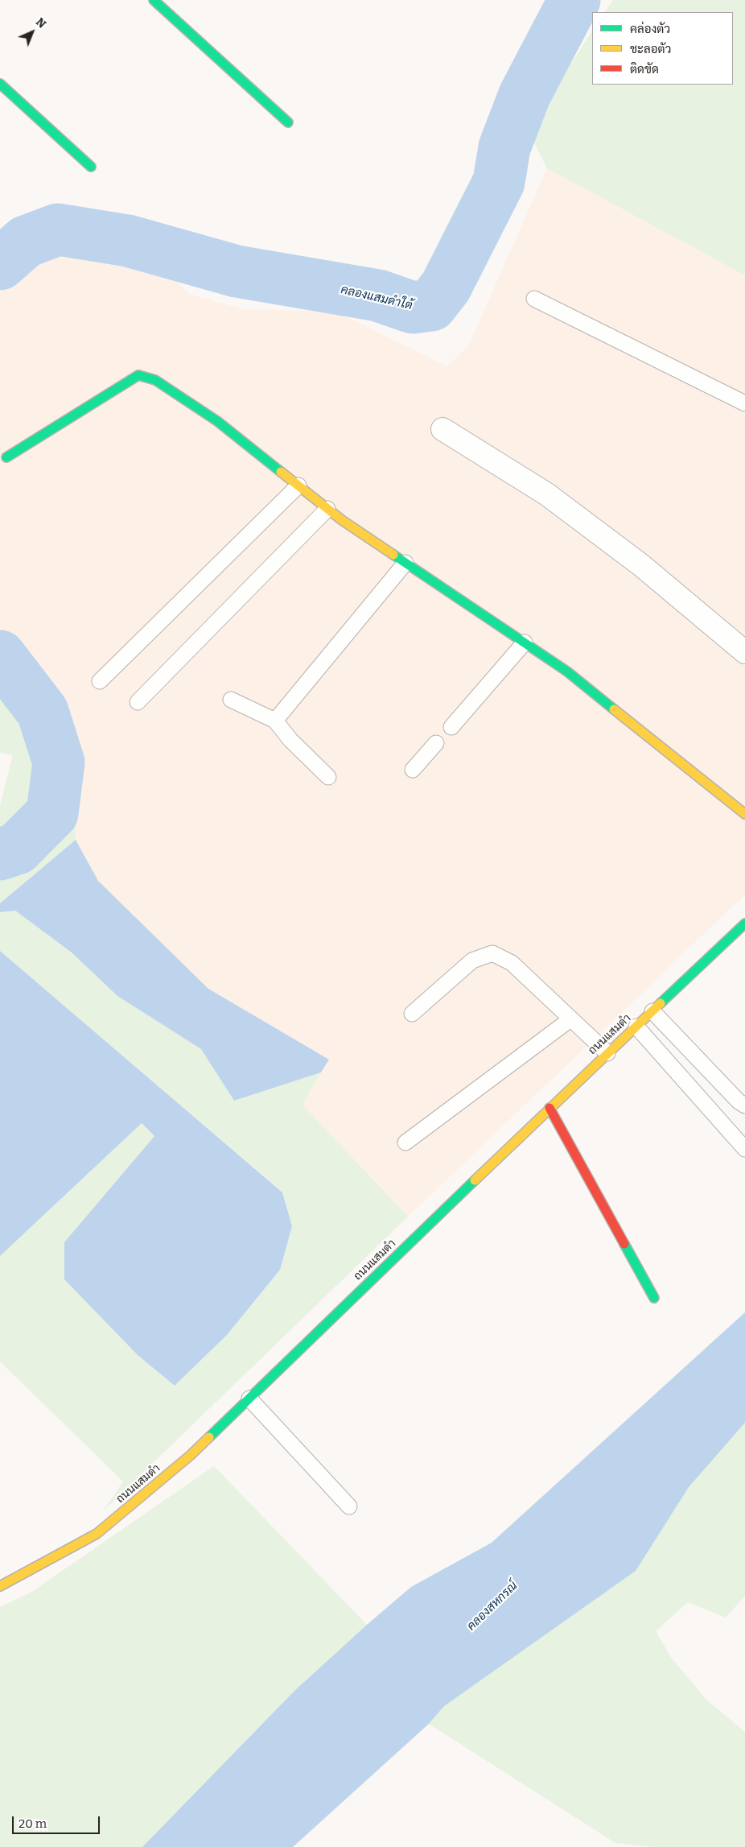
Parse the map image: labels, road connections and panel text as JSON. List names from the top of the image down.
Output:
{
  "streets": {
    "street": ["ถนนแสมดำ"]
  },
  "water": ["คลองแสมดำใต้", "คลองสหกรณ์"],
  "legend": ["คล่องตัว", "ชะลอตัว", "ติดขัด"],
  "scale_bar": "20 m",
  "north": "top right"
}
